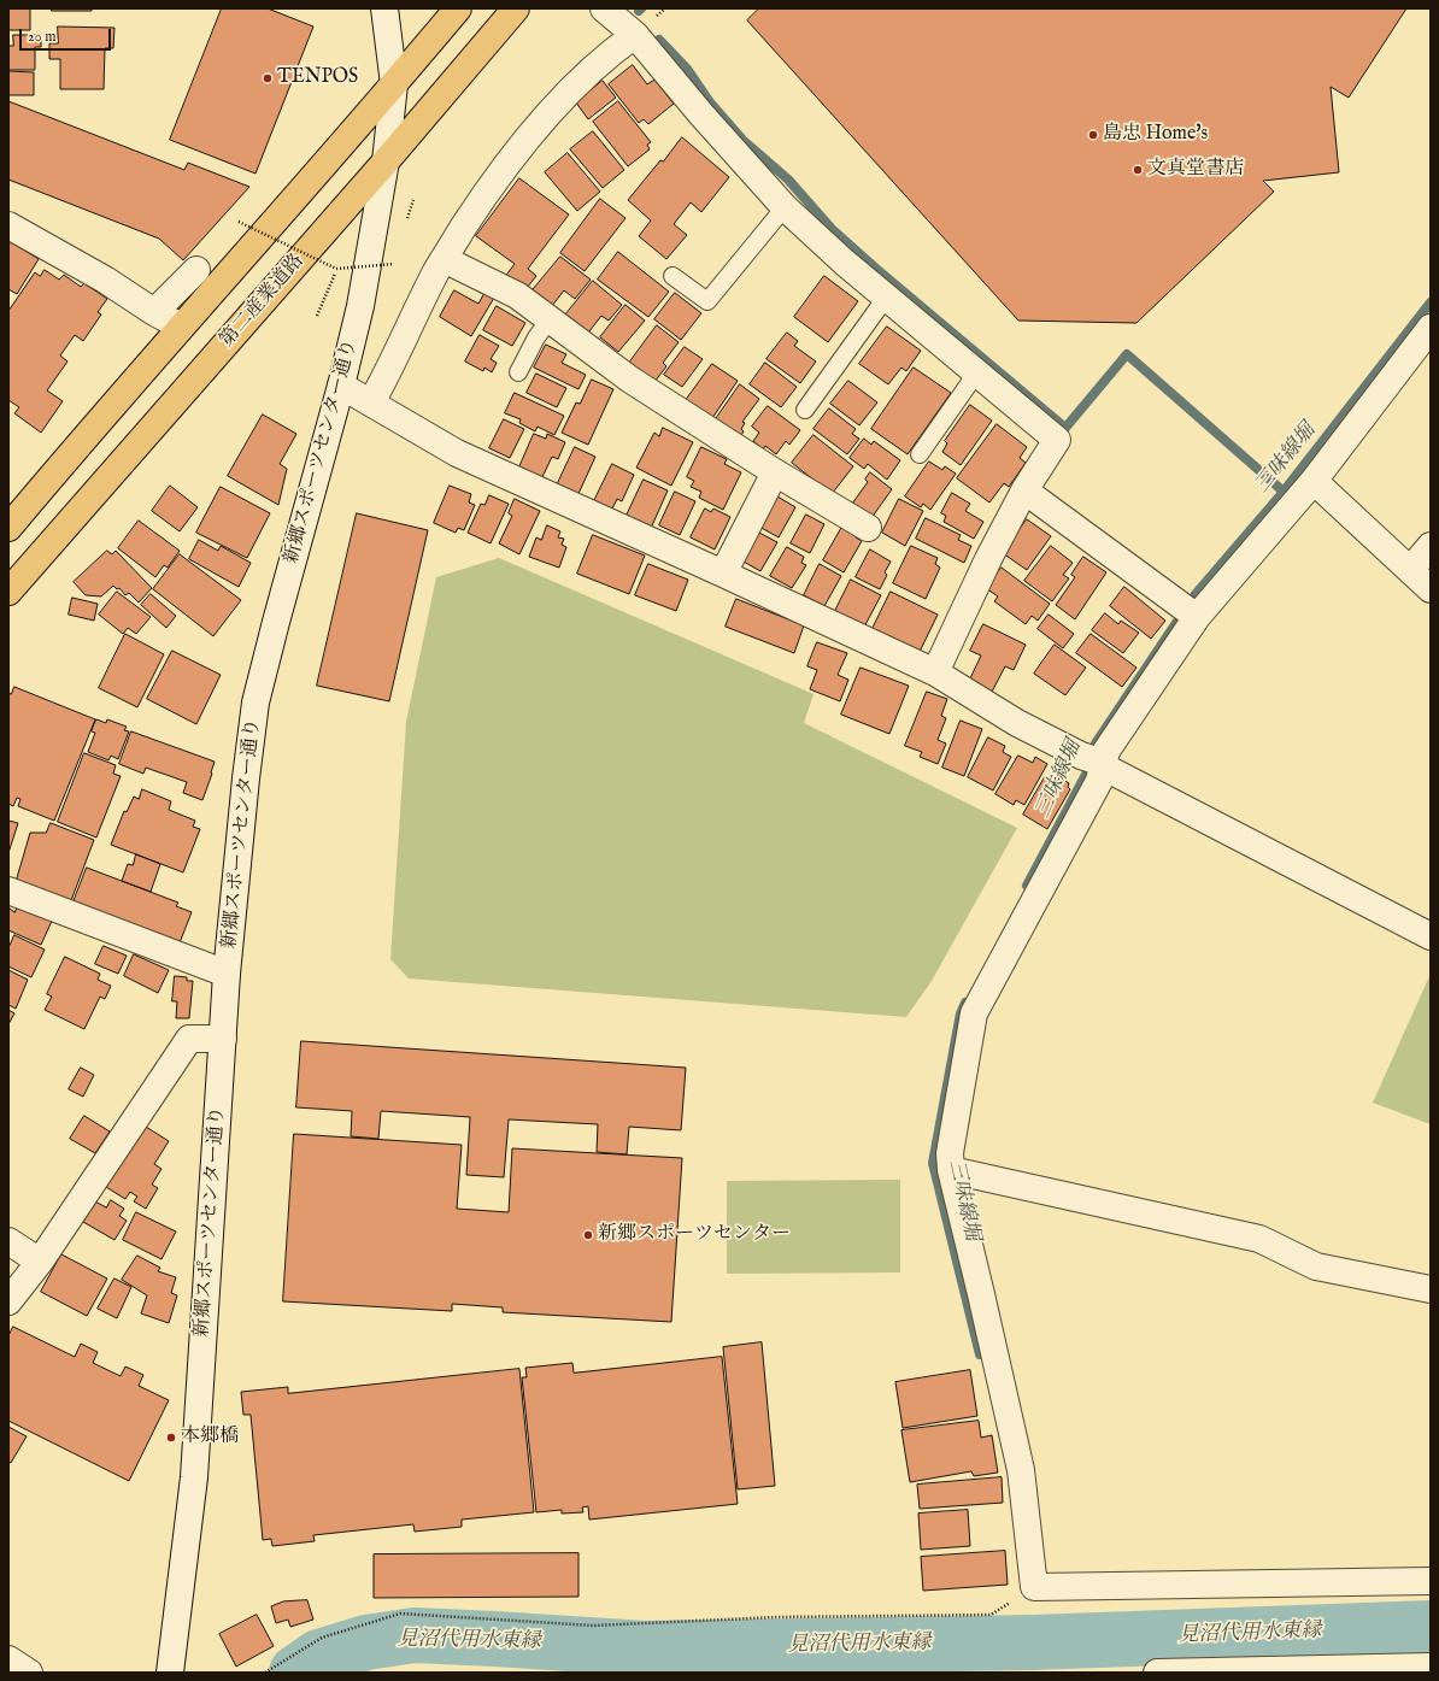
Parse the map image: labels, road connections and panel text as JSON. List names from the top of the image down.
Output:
{
  "streets": {
    "main road": ["第二産業道路"],
    "street": ["新郷スポーツセンター通り"]
  },
  "crossings": [
    ["第二産業道路", "新郷スポーツセンター通り"]
  ],
  "water": ["三味線堀", "見沼代用水東縁"],
  "places": [
    "TENPOS",
    "島忠 Home's",
    "文真堂書店",
    "新郷スポーツセンター",
    "本郷橋"
  ],
  "scale_bar": "20 m"
}
